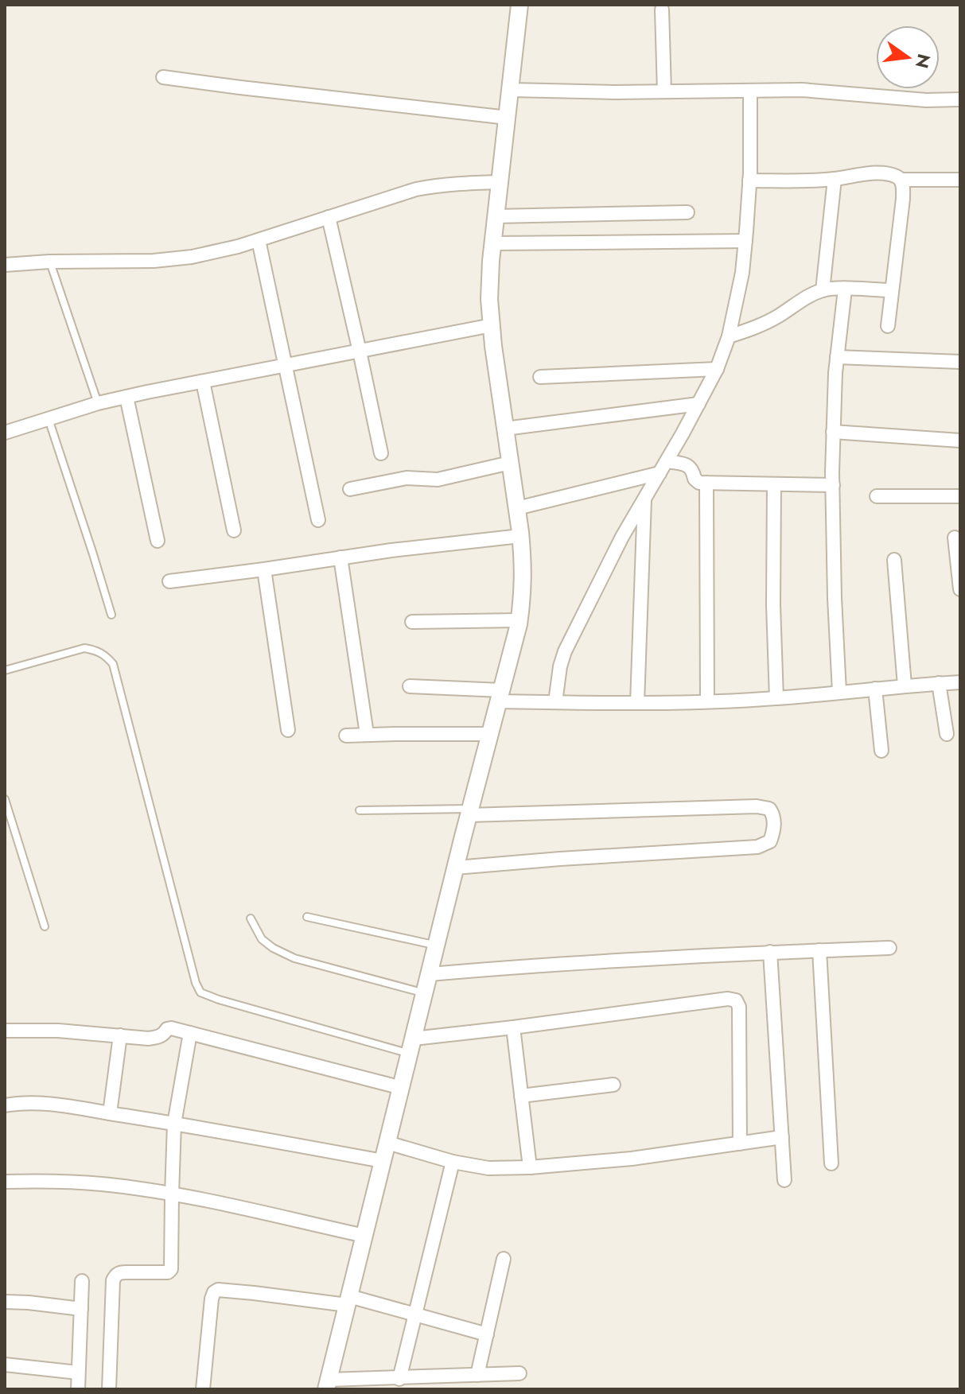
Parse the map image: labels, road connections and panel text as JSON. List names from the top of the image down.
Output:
{
  "north": "right"
}
